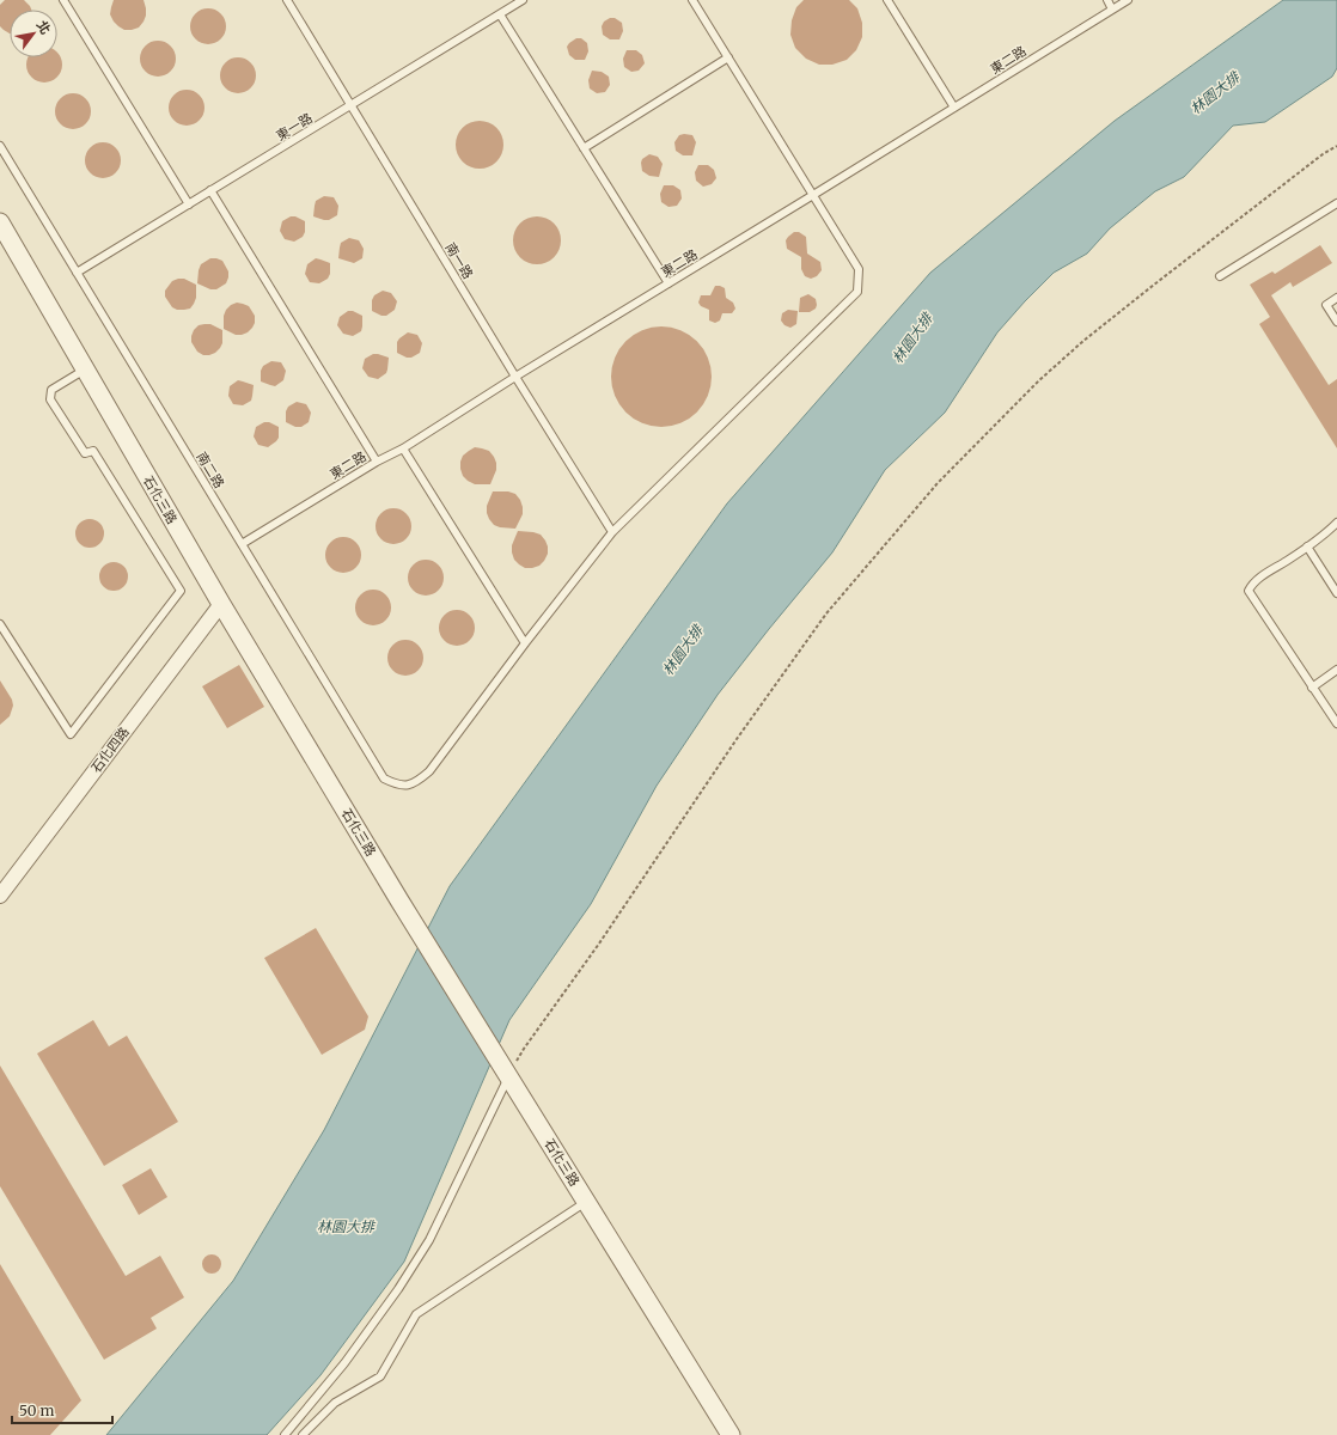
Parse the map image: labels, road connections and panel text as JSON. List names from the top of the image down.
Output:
{
  "streets": {
    "street": ["石化三路", "石化四路"],
    "lane": [
      "東二路",
      "東一路",
      "南一路",
      "南二路"
    ]
  },
  "crossings": [
    ["東二路", "南一路"],
    ["東二路", "南二路"],
    ["東一路", "南一路"],
    ["東一路", "南二路"],
    ["石化三路", "石化四路"]
  ],
  "water": ["林園大排"],
  "scale_bar": "50 m",
  "north": "top right"
}
